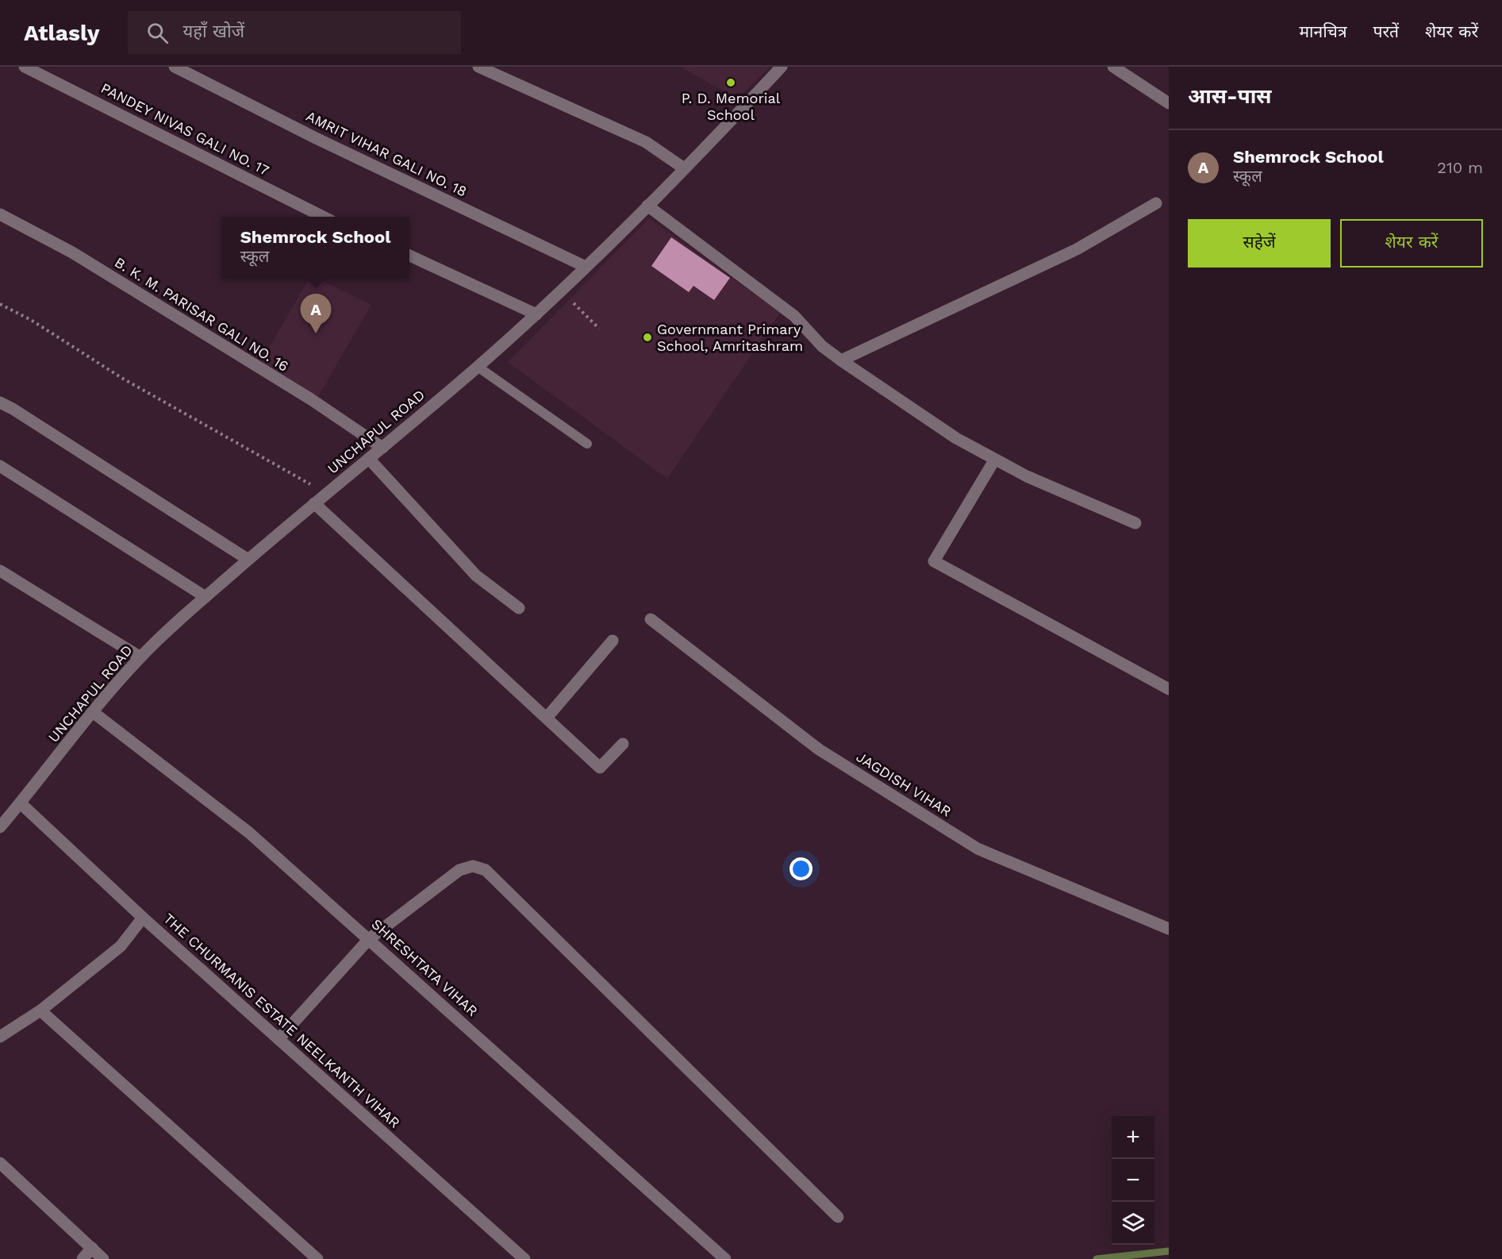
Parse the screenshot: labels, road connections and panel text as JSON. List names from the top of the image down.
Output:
{
  "streets": {
    "street": [
      "PANDEY NIVAS GALI NO. 17",
      "AMRIT VIHAR GALI NO. 18",
      "B. K. M. PARISAR GALI NO. 16",
      "UNCHAPUL ROAD",
      "JAGDISH VIHAR",
      "SHRESHTATA VIHAR",
      "THE CHURMANIS ESTATE NEELKANTH VIHAR"
    ]
  },
  "crossings": [
    ["AMRIT VIHAR GALI NO. 18", "UNCHAPUL ROAD"],
    ["B. K. M. PARISAR GALI NO. 16", "UNCHAPUL ROAD"],
    ["UNCHAPUL ROAD", "SHRESHTATA VIHAR"],
    ["UNCHAPUL ROAD", "THE CHURMANIS ESTATE NEELKANTH VIHAR"]
  ],
  "places": ["P. D. Memorial School", "Governmant Primary School, Amritashram"],
  "page": {
    "header": "Atlasly",
    "search": "यहाँ खोजें",
    "nav": ["मानचित्र", "परतें", "शेयर करें"],
    "heading": "आस-पास",
    "list": [
      {
        "mark": "A",
        "name": "Shemrock School",
        "note": "स्कूल",
        "value": "210 m"
      }
    ],
    "buttons": ["सहेजें", "शेयर करें"],
    "popup": ["Shemrock School", "स्कूल"],
    "pins": "A",
    "map_buttons": ["+", "−"]
  }
}
